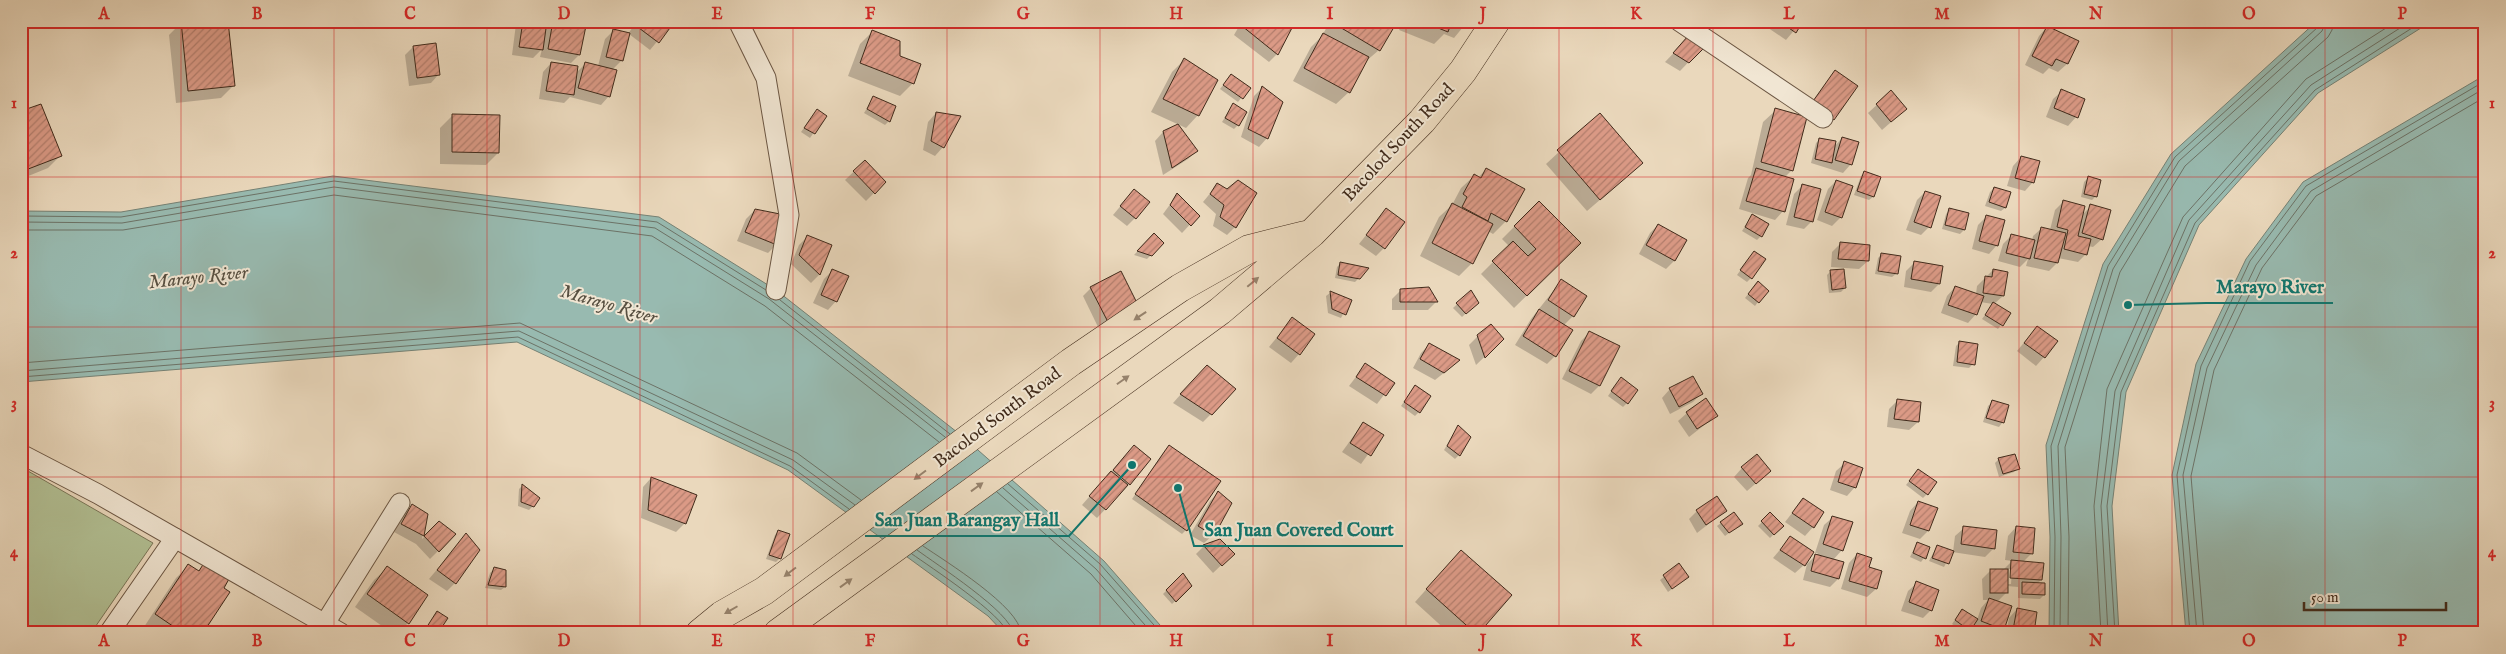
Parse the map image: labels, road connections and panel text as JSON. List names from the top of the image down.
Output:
{
  "streets": {
    "highway": ["Bacolod South Road"]
  },
  "water": ["Marayo River"],
  "places": ["Marayo River", "San Juan Barangay Hall", "San Juan Covered Court"],
  "scale_bar": "50 m",
  "grid": {
    "columns": [
      "A",
      "B",
      "C",
      "D",
      "E",
      "F",
      "G",
      "H",
      "I",
      "J",
      "K",
      "L",
      "M",
      "N",
      "O",
      "P"
    ],
    "rows": [
      "1",
      "2",
      "3",
      "4"
    ]
  }
}
